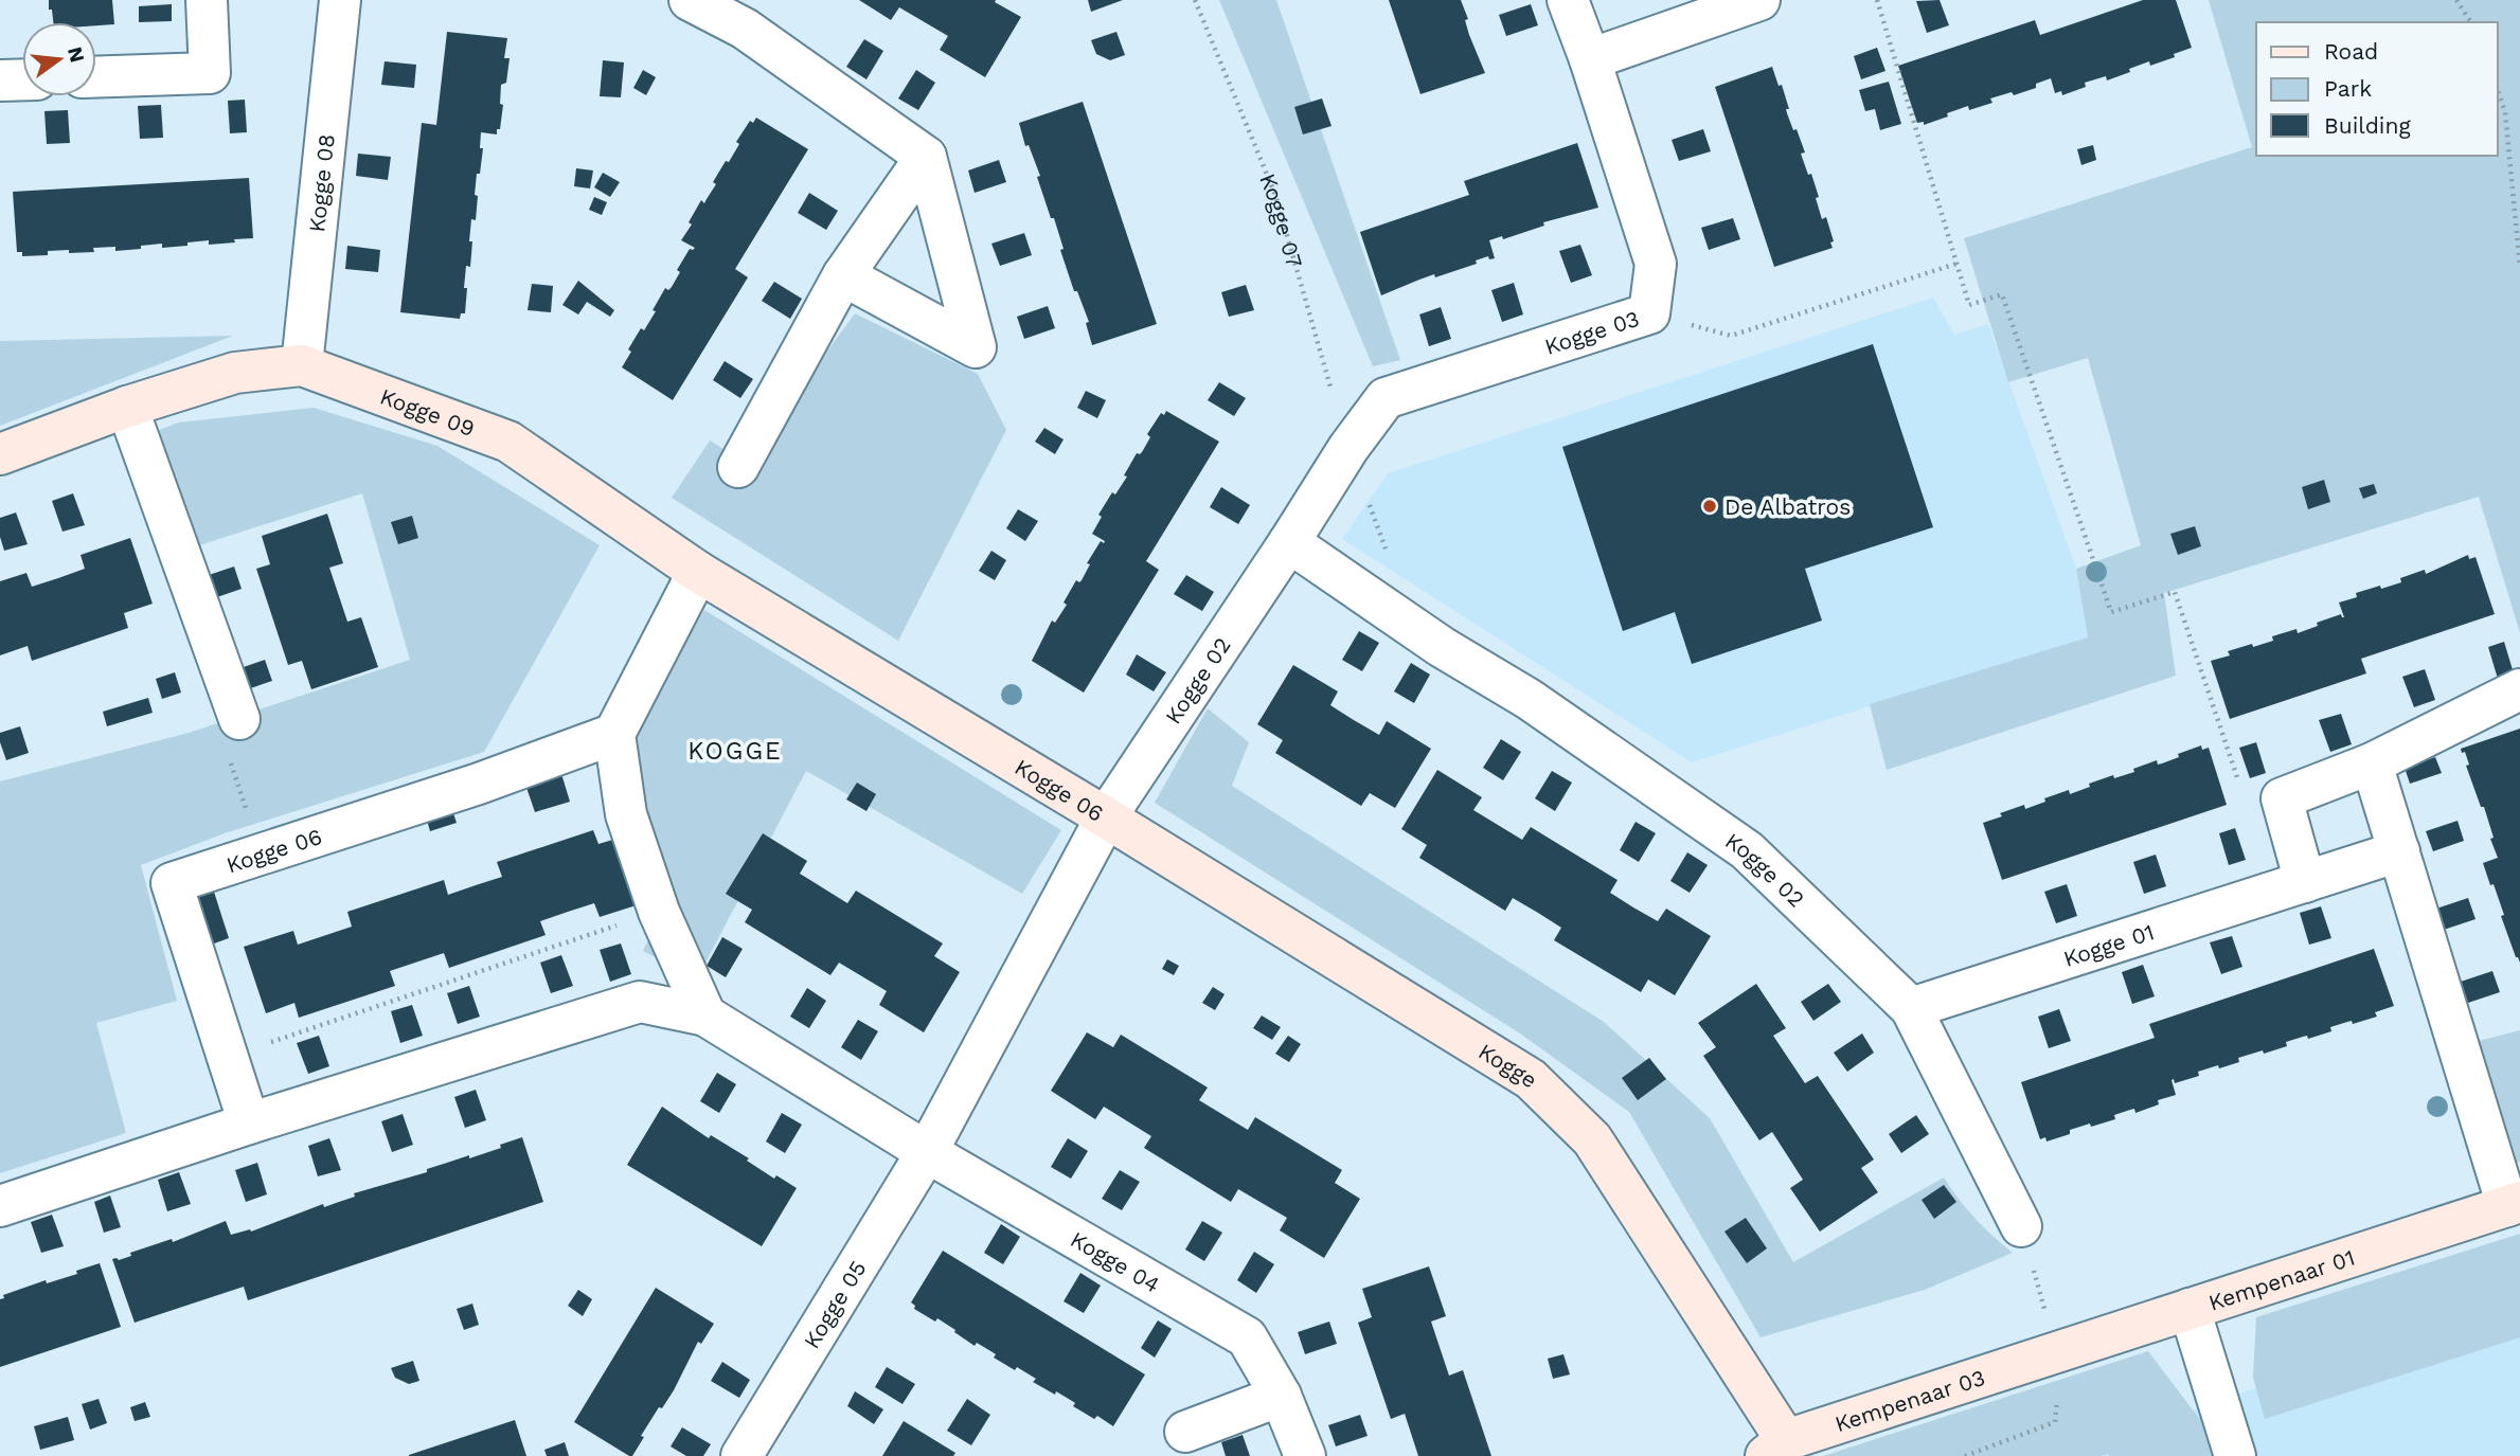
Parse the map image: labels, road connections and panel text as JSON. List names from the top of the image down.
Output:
{
  "streets": {
    "street": [
      "Kogge 08",
      "Kogge 03",
      "Kogge 09",
      "Kogge 02",
      "Kogge 06",
      "Kogge 01",
      "Kogge",
      "Kogge 04",
      "Kempenaar 01",
      "Kogge 05",
      "Kempenaar 03"
    ],
    "path": ["Kogge 07"]
  },
  "crossings": [
    ["Kogge 08", "Kogge 09"],
    ["Kogge 07", "Kogge 03"],
    ["Kogge 07", "Kogge 02"],
    ["Kogge 03", "Kogge 02"],
    ["Kogge 09", "Kogge 06"],
    ["Kogge 02", "Kogge 06"],
    ["Kogge 02", "Kogge 01"],
    ["Kogge 02", "Kogge"],
    ["Kogge 06", "Kogge"],
    ["Kogge 06", "Kogge 04"],
    ["Kogge 06", "Kogge 05"],
    ["Kogge", "Kempenaar 03"],
    ["Kogge 04", "Kogge 05"],
    ["Kempenaar 01", "Kempenaar 03"]
  ],
  "districts": ["KOGGE"],
  "places": ["De Albatros"],
  "legend": ["Road", "Park", "Building"],
  "north": "right"
}
